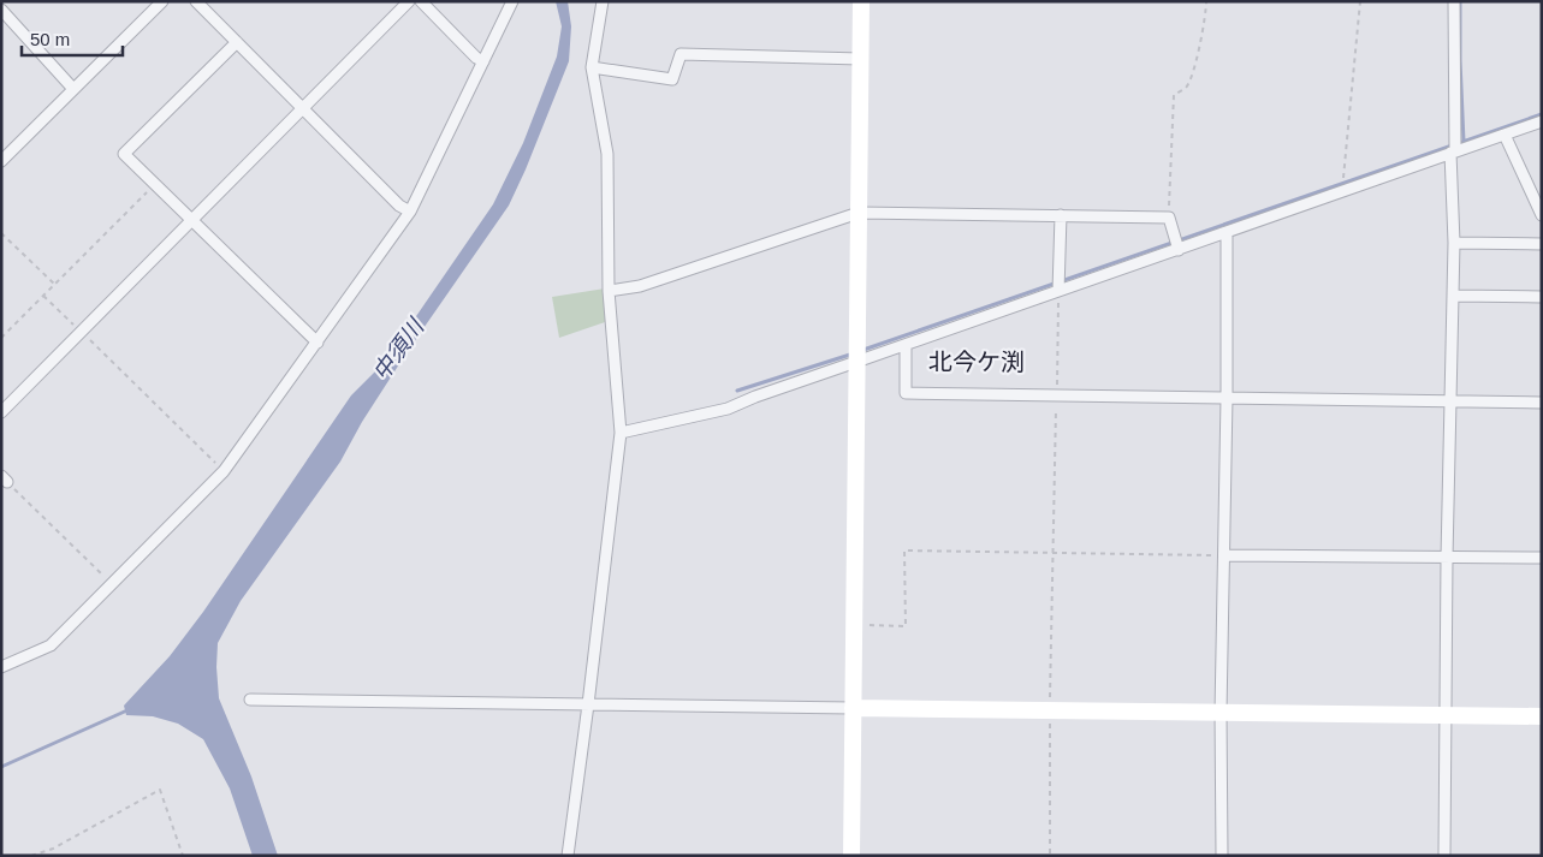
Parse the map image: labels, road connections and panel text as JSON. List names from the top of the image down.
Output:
{
  "districts": ["北今ケ渕"],
  "water": ["中須川"],
  "scale_bar": "50 m"
}
